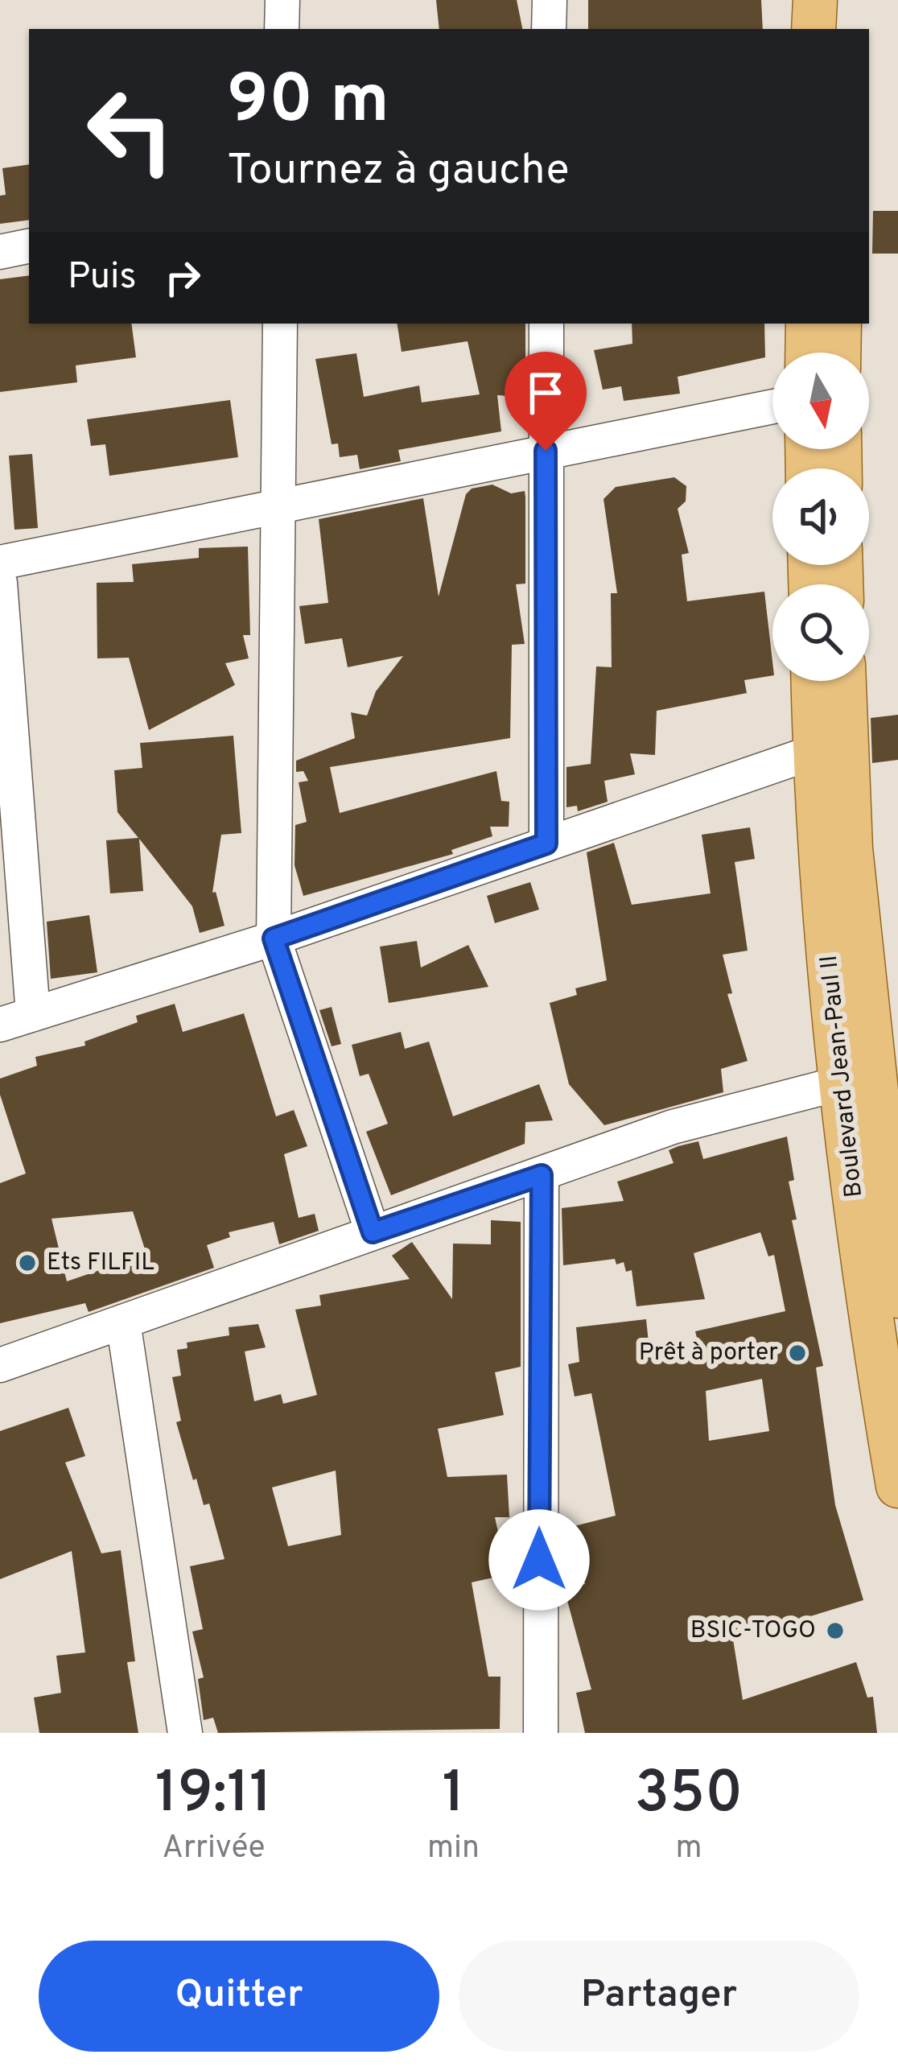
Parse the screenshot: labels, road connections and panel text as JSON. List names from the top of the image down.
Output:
{
  "streets": {
    "main road": ["Boulevard Jean-Paul II"]
  },
  "places": ["Ets FILFIL", "Prêt à porter", "BSIC-TOGO"],
  "north": "bottom",
  "page": {
    "turn": ["90 m", "Tournez à gauche"],
    "then": "Puis",
    "eta": [
      "19:11",
      "Arrivée",
      "1",
      "min",
      "350",
      "m"
    ],
    "buttons": ["Quitter", "Partager"]
  }
}
